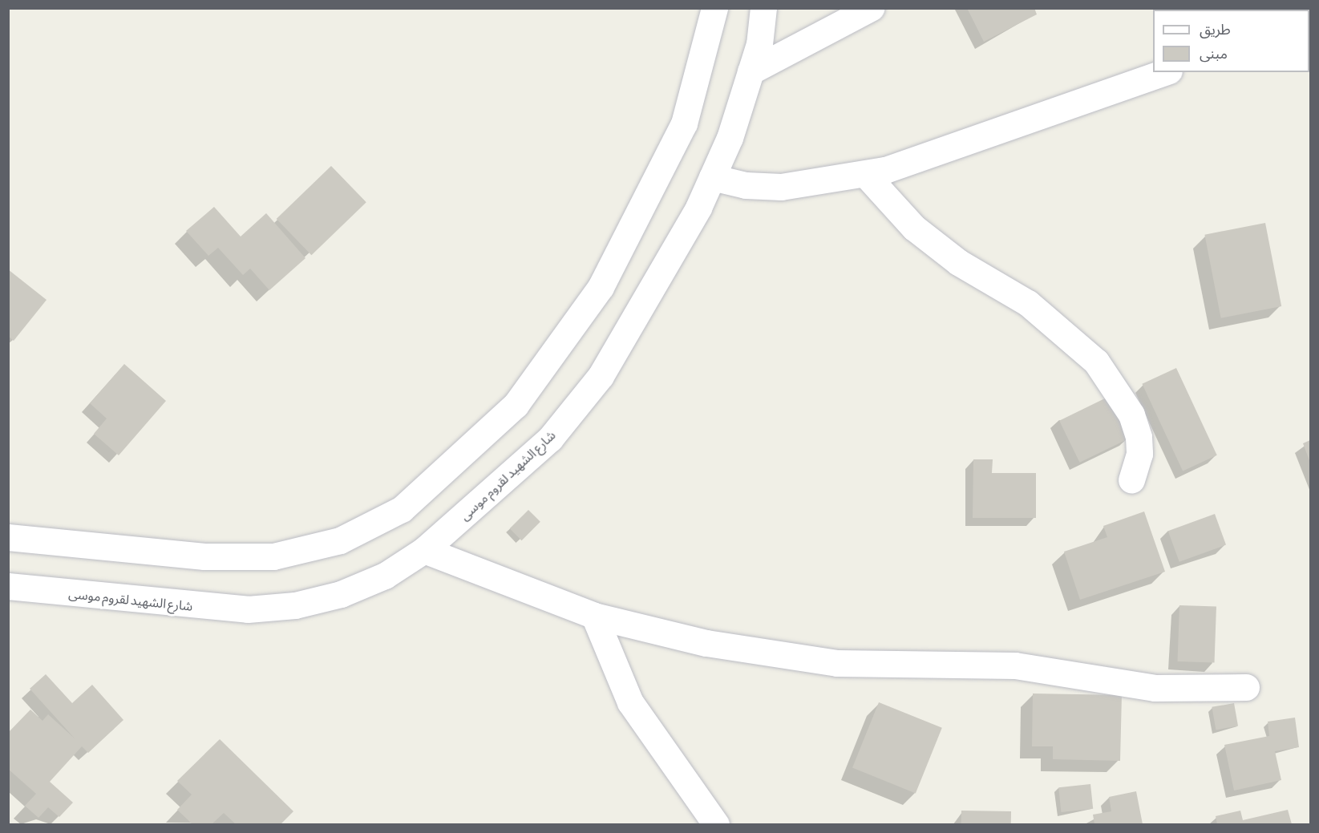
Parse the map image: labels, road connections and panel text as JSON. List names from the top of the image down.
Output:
{
  "streets": {
    "street": ["شارع الشهيد لقروم موسى"]
  },
  "legend": ["طريق", "مبنى"]
}
